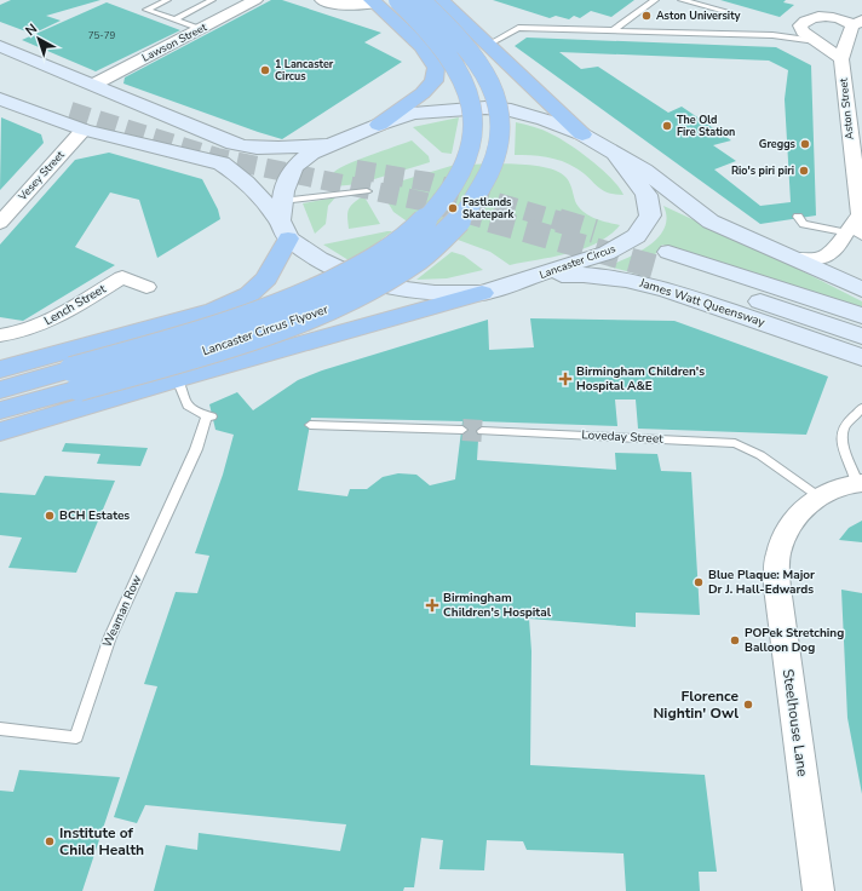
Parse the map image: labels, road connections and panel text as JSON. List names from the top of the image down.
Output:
{
  "streets": {
    "highway": ["Lancaster Circus Flyover"],
    "main road": ["Lancaster Circus", "James Watt Queensway"],
    "street": [
      "Lawson Street",
      "Aston Street",
      "Vesey Street",
      "Lench Street",
      "Steelhouse Lane"
    ],
    "lane": ["Loveday Street", "Weaman Row"]
  },
  "crossings": [
    ["Lancaster Circus", "James Watt Queensway"],
    ["Loveday Street", "Steelhouse Lane"]
  ],
  "places": {
    "other": [
      "Aston University",
      "1 Lancaster Circus",
      "The Old Fire Station",
      "Greggs",
      "Rio's piri piri",
      "Fastlands Skatepark",
      "BCH Estates",
      "Blue Plaque: Major Dr J. Hall-Edwards",
      "POPek Stretching Balloon Dog",
      "Florence Nightin' Owl",
      "Institute of Child Health"
    ],
    "health": ["Birmingham Children's Hospital A&E", "Birmingham Children's Hospital"]
  },
  "house_numbers": ["75-79"],
  "north": "top left"
}
